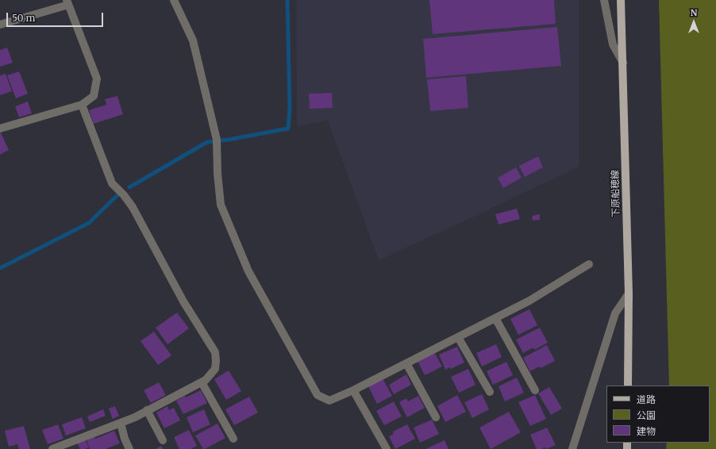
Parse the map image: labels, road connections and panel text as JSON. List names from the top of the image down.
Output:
{
  "streets": {
    "main road": ["下原船穂線"]
  },
  "legend": ["道路", "公園", "建物"],
  "scale_bar": "50 m",
  "north": "top"
}
